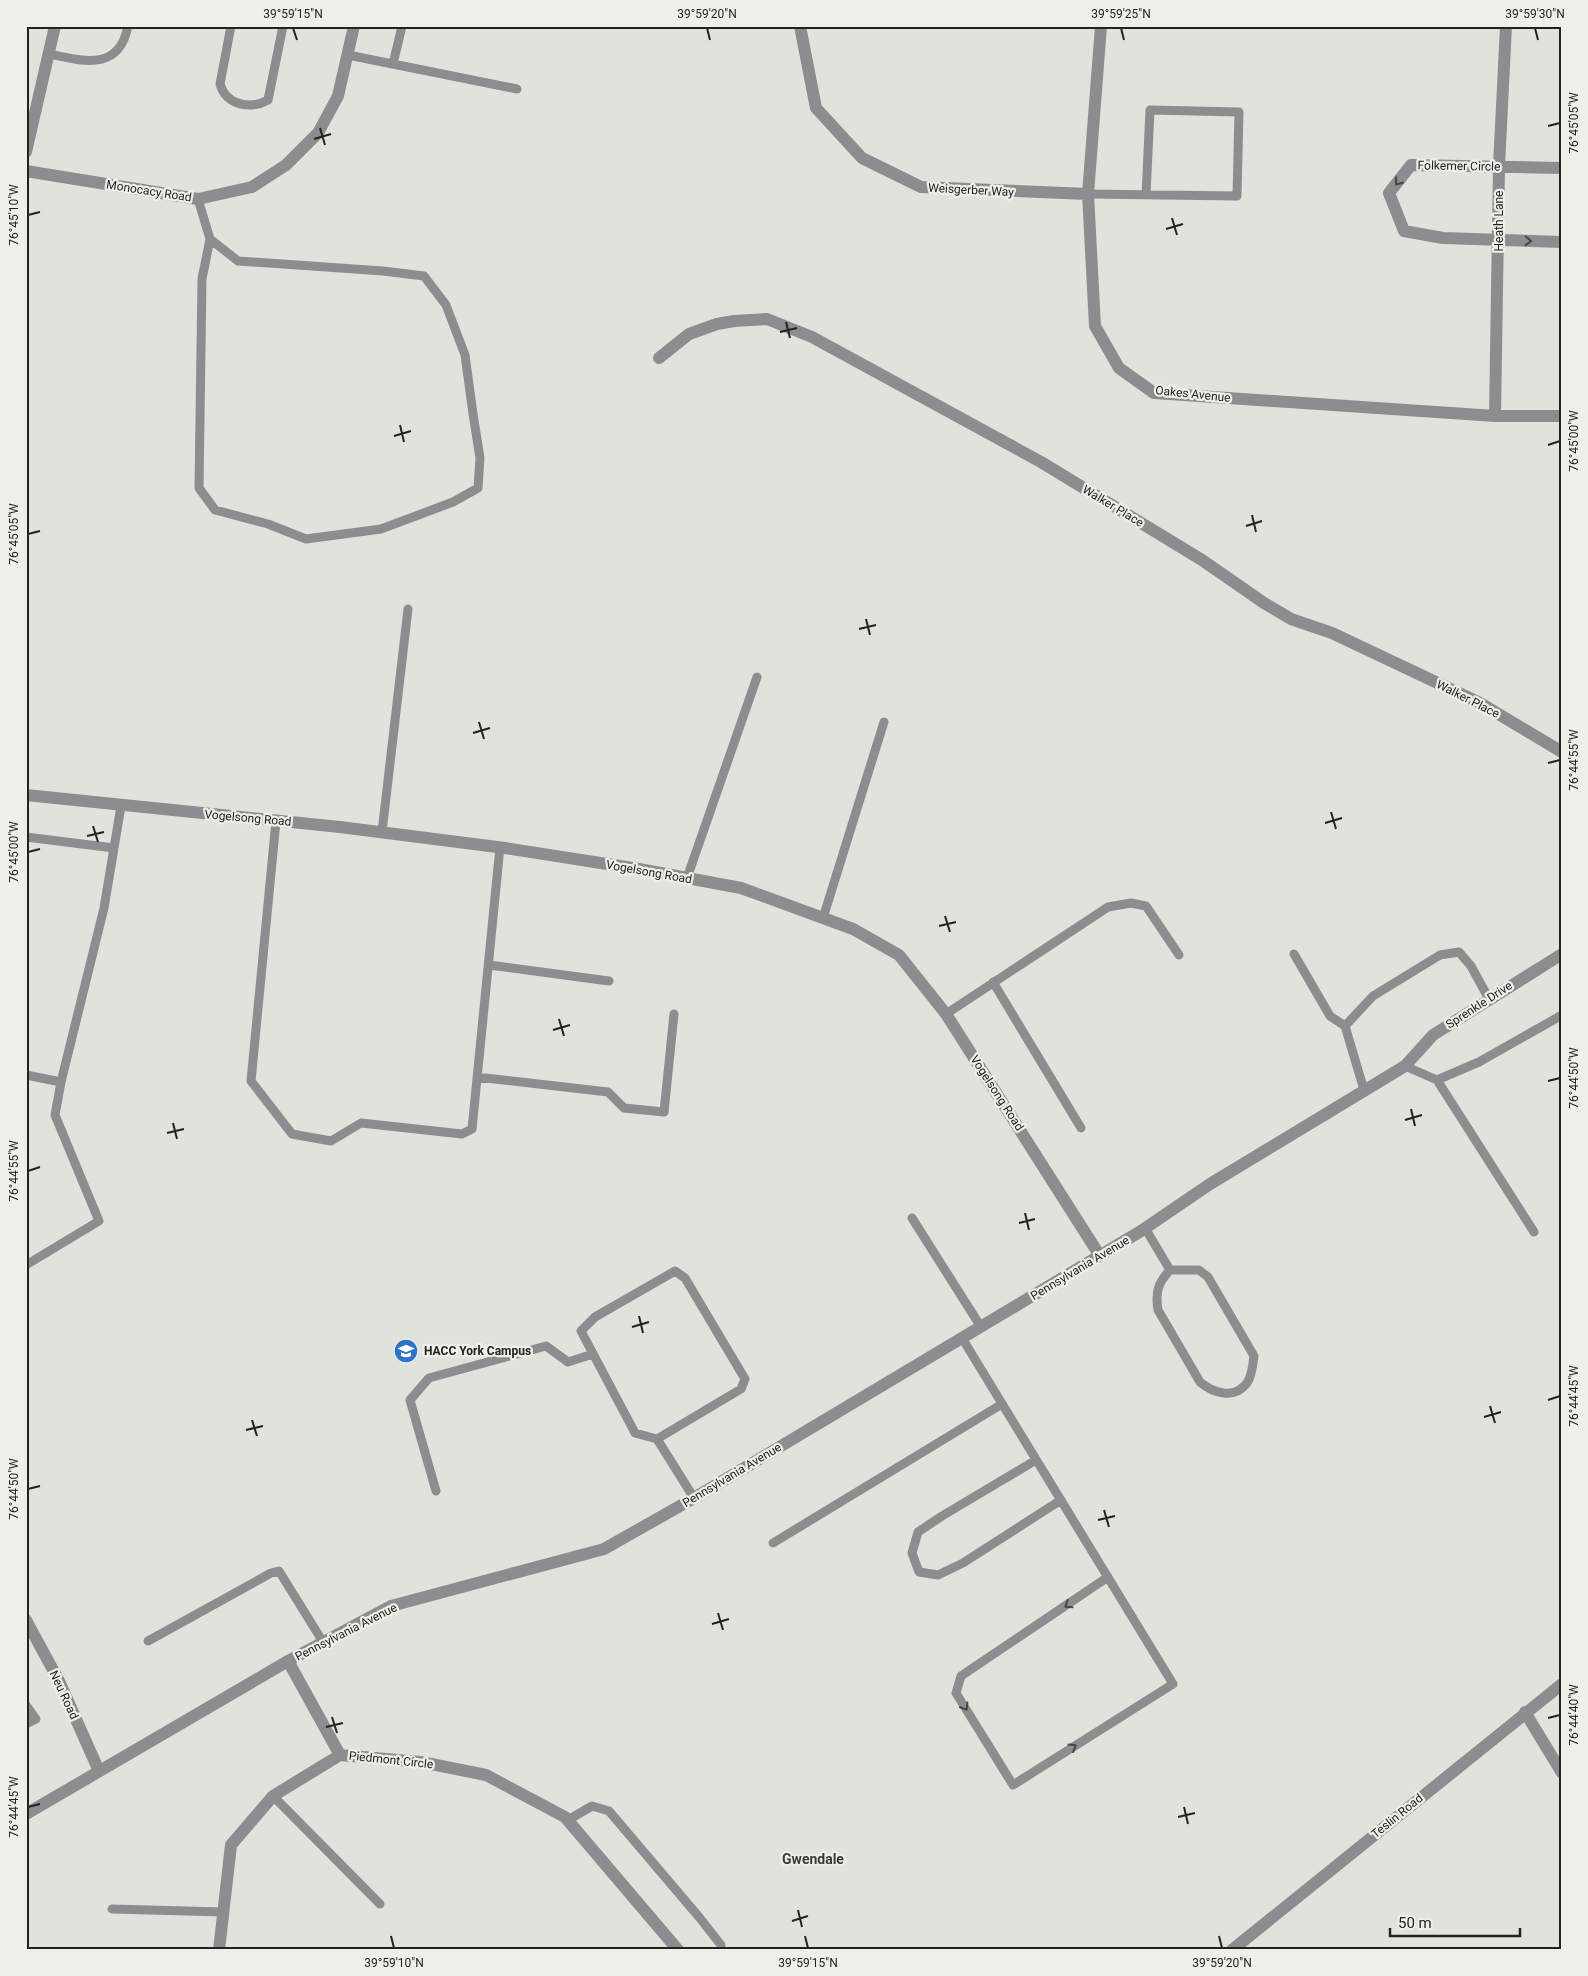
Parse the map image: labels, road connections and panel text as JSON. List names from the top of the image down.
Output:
{
  "streets": {
    "street": [
      "Folkemer Circle",
      "Weisgerber Way",
      "Monocacy Road",
      "Heath Lane",
      "Oakes Avenue",
      "Walker Place",
      "Vogelsong Road",
      "Sprenkle Drive",
      "Pennsylvania Avenue",
      "Neu Road",
      "Piedmont Circle",
      "Teslin Road"
    ]
  },
  "crossings": [
    ["Folkemer Circle", "Heath Lane"],
    ["Weisgerber Way", "Oakes Avenue"],
    ["Heath Lane", "Oakes Avenue"],
    ["Vogelsong Road", "Pennsylvania Avenue"],
    ["Sprenkle Drive", "Pennsylvania Avenue"],
    ["Pennsylvania Avenue", "Neu Road"]
  ],
  "districts": ["Gwendale"],
  "places": {
    "school or university": ["HACC York Campus"]
  },
  "scale_bar": "50 m",
  "coordinates": [
    "39°59'15\"N",
    "39°59'20\"N",
    "39°59'25\"N",
    "39°59'30\"N",
    "76°45'05\"W",
    "76°45'10\"W",
    "76°45'00\"W",
    "76°44'55\"W",
    "76°44'50\"W",
    "76°44'45\"W",
    "76°44'40\"W",
    "39°59'10\"N"
  ]
}
